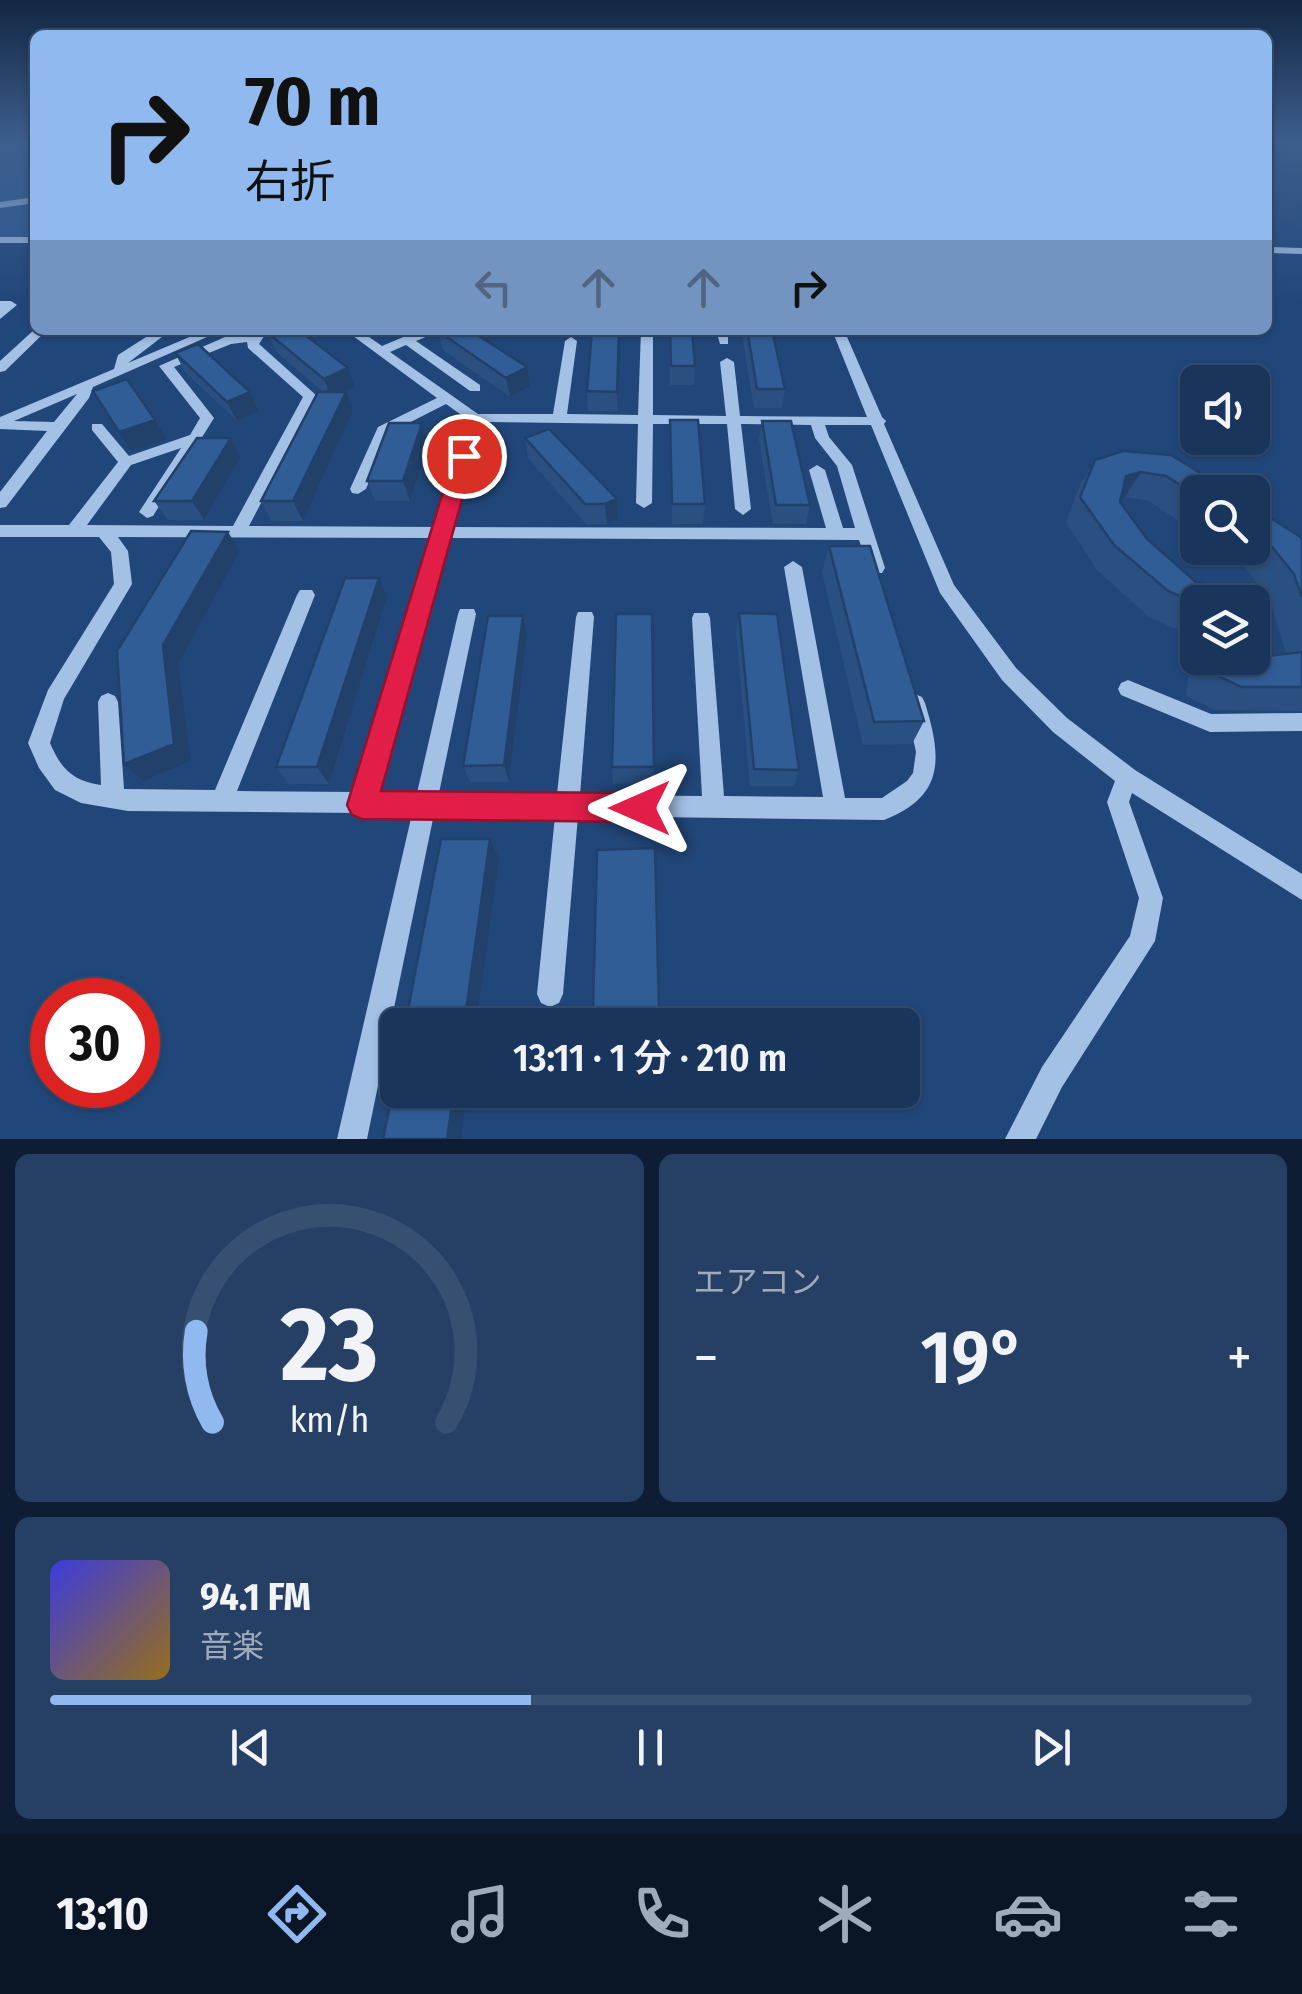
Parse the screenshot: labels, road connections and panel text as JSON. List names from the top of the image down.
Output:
{
  "page": {
    "turn": ["70 m", "右折"],
    "limit": "30",
    "trip": "13:11 · 1 分 · 210 m",
    "tile": "エアコン",
    "heat": ["−", "19°", "+"],
    "song": ["94.1 FM", "音楽"],
    "tabs": "13:10",
    "gauge": ["23", "km/h"]
  }
}
